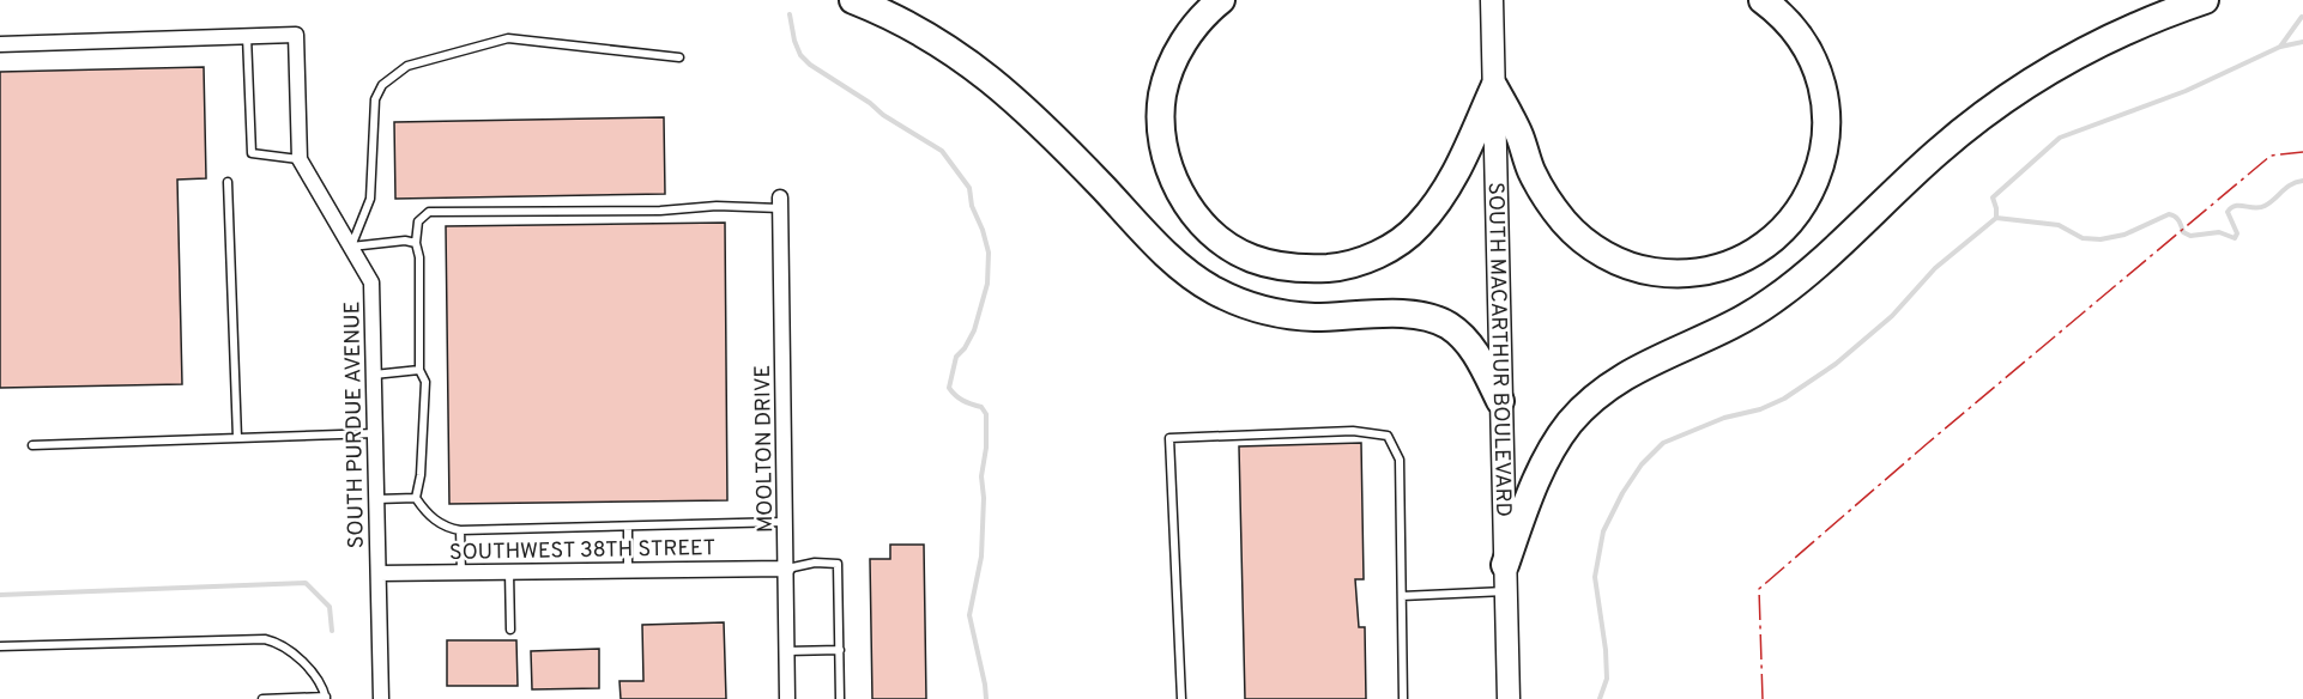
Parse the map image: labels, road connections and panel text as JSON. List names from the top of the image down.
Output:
{
  "streets": {
    "main road": ["SOUTH MACARTHUR BOULEVARD"],
    "street": ["SOUTH PURDUE AVENUE", "MOOLTON DRIVE", "SOUTHWEST 38TH STREET"]
  },
  "crossings": [
    ["SOUTH PURDUE AVENUE", "SOUTHWEST 38TH STREET"],
    ["MOOLTON DRIVE", "SOUTHWEST 38TH STREET"]
  ]
}
